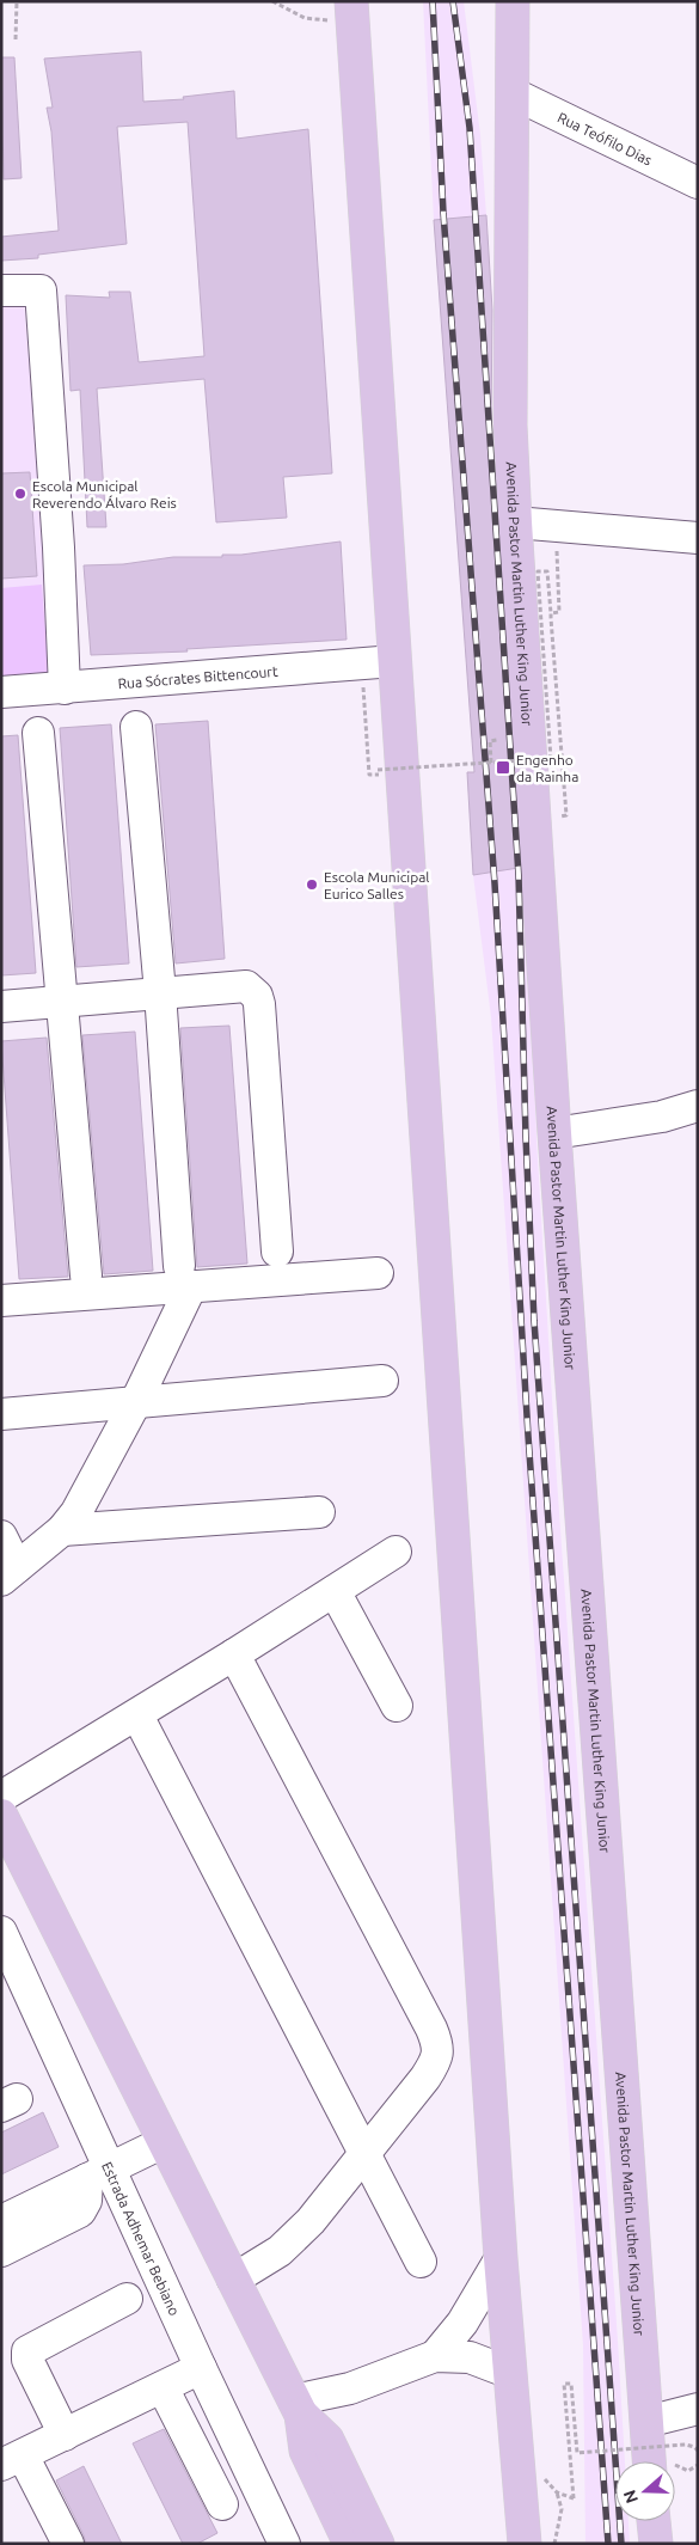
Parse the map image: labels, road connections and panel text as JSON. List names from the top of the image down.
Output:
{
  "streets": {
    "main road": ["Avenida Pastor Martin Luther King Junior"],
    "street": ["Rua Teófilo Dias", "Rua Sócrates Bittencourt", "Estrada Adhemar Bebiano"]
  },
  "crossings": [
    ["Rua Teófilo Dias", "Avenida Pastor Martin Luther King Junior"]
  ],
  "places": {
    "other": ["Escola Municipal Reverendo Álvaro Reis", "Escola Municipal Eurico Salles"],
    "transit": ["Engenho da Rainha"]
  },
  "north": "left"
}
